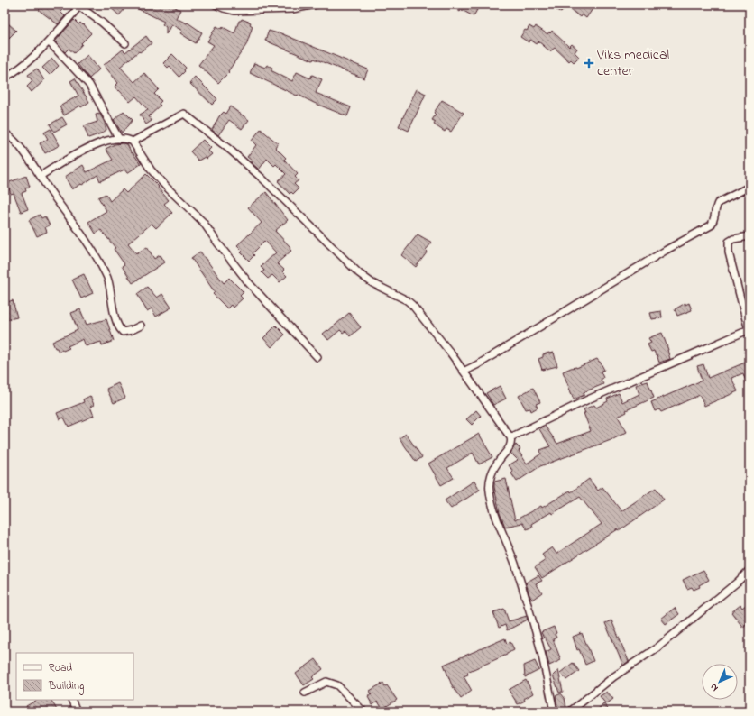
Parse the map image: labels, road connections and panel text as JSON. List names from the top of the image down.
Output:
{
  "places": {
    "health": ["Viks medical center"]
  },
  "legend": ["Road", "Building"],
  "north": "bottom left"
}
